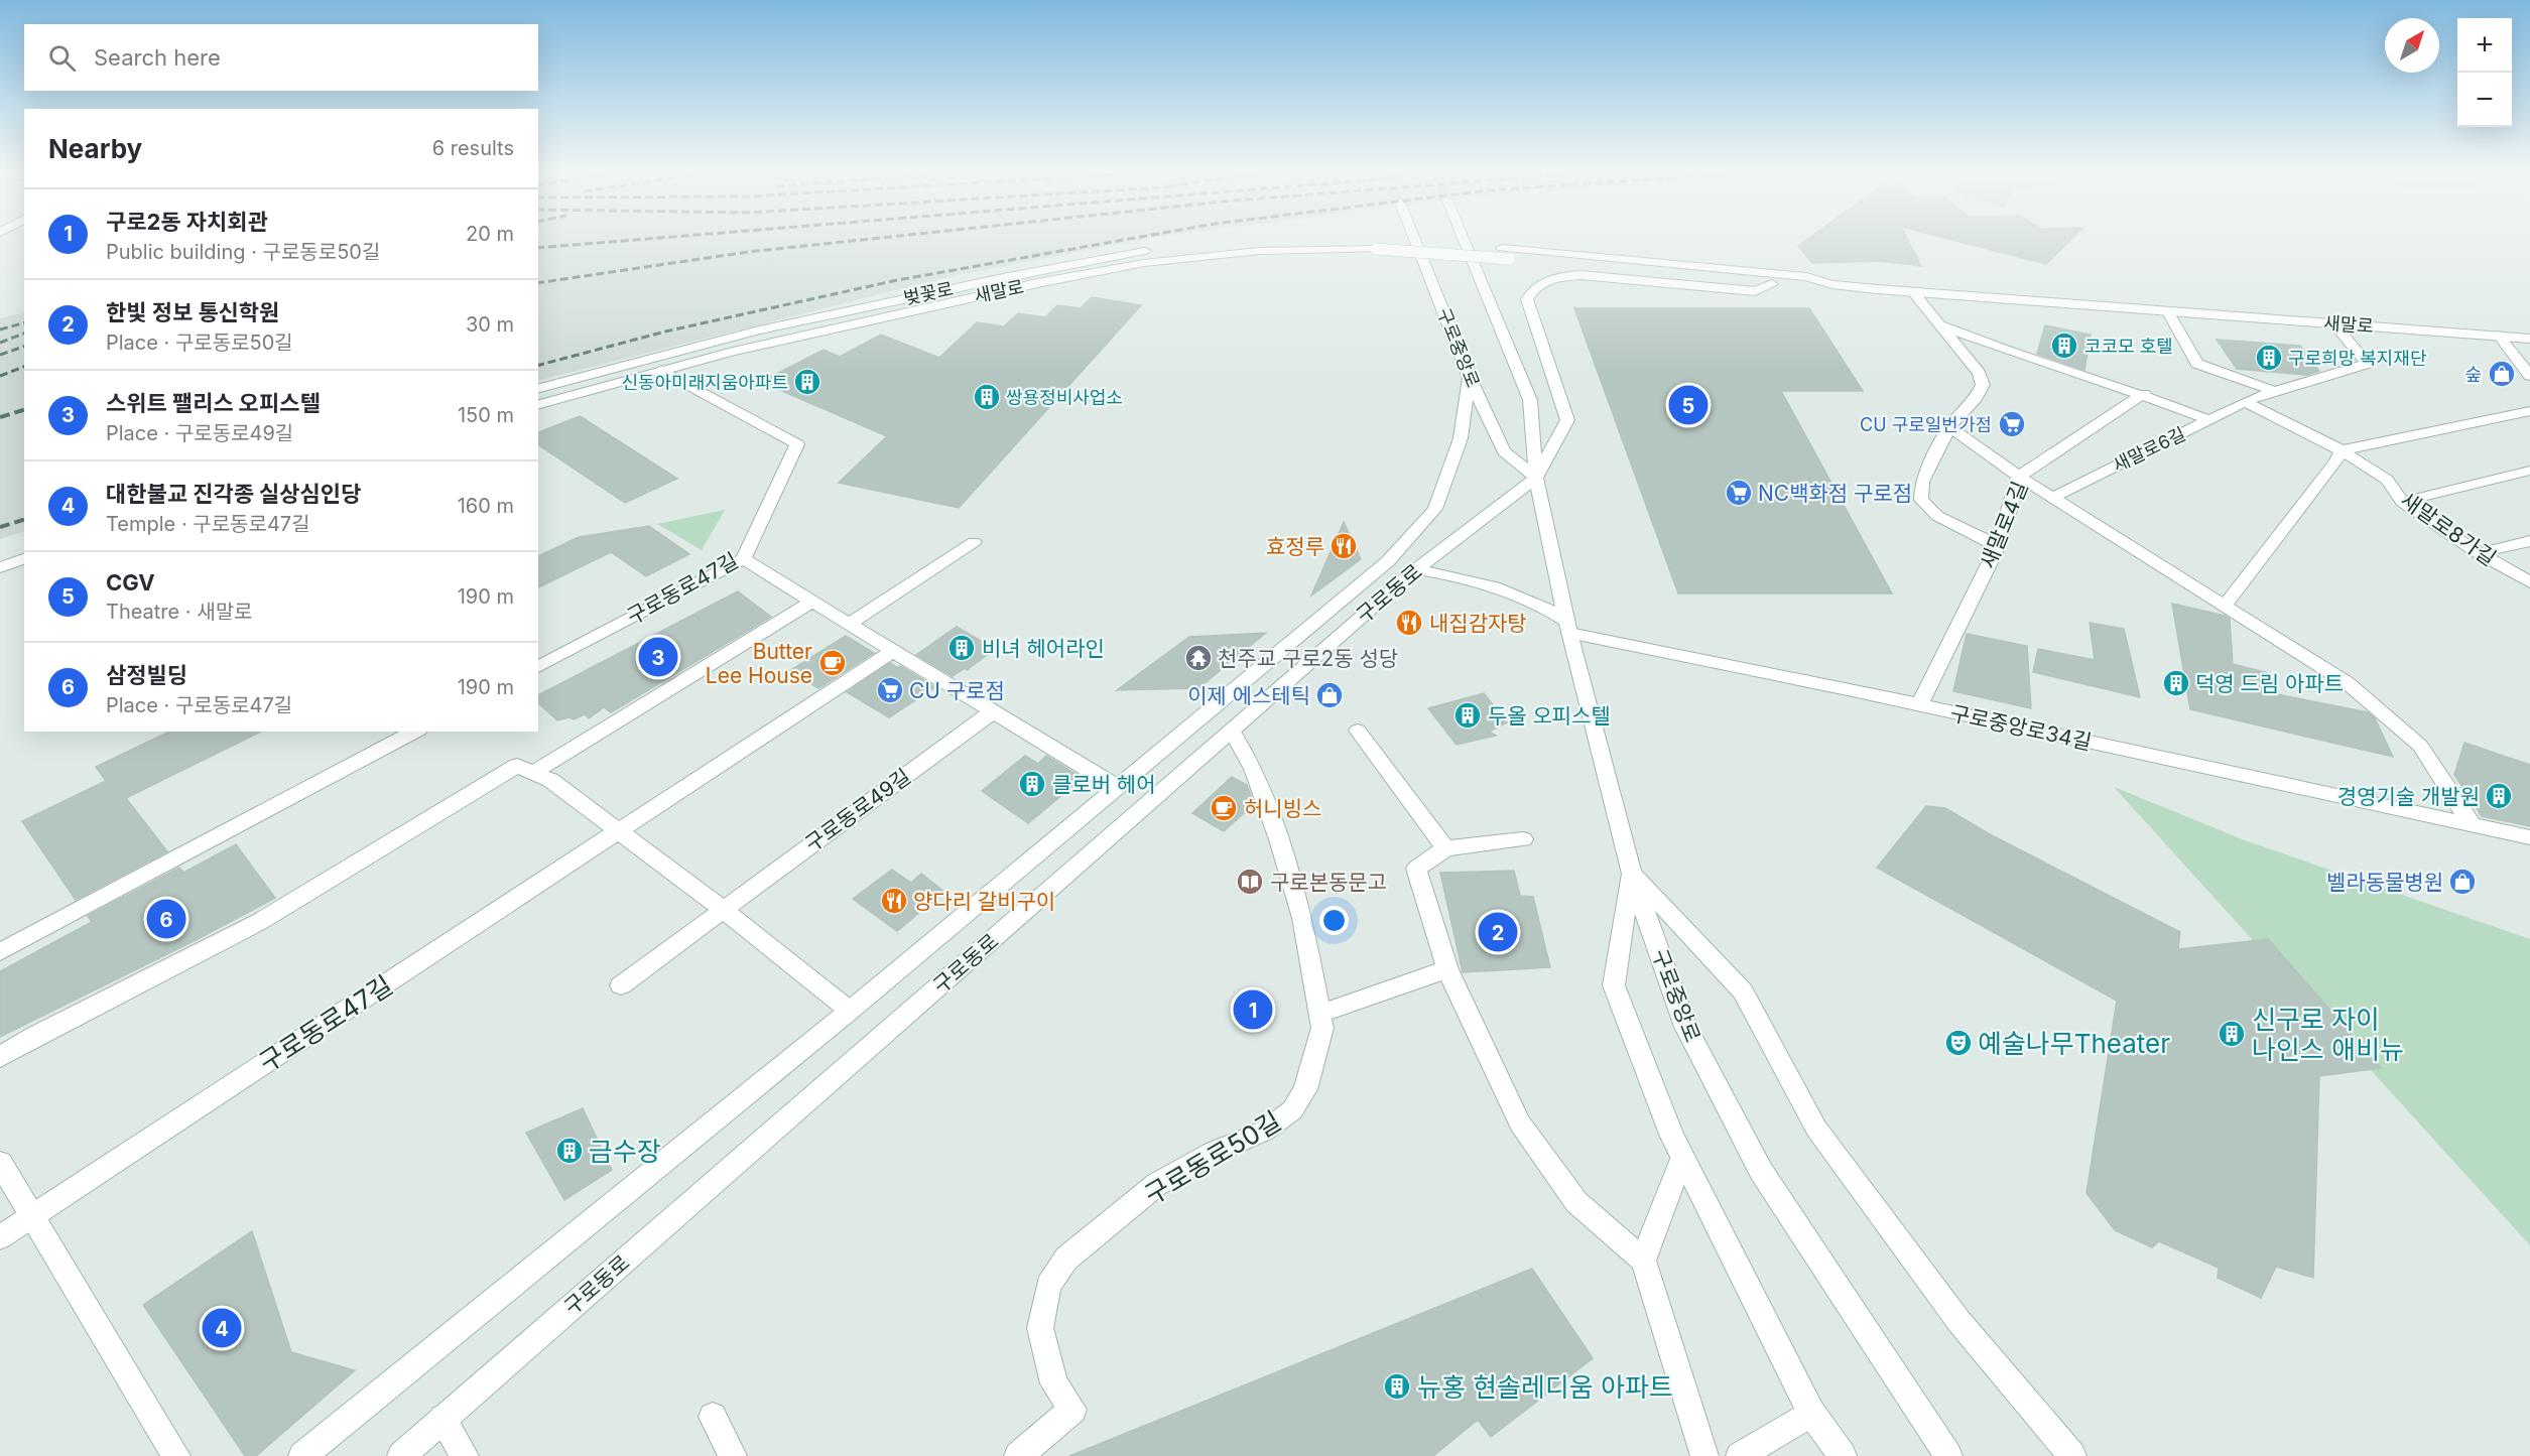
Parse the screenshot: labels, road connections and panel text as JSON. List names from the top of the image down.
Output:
{
  "streets": {
    "street": [
      "새말로",
      "벚꽃로",
      "구로중앙로",
      "새말로6길",
      "새말로4길",
      "새말로8가길",
      "구로동로47길",
      "구로동로",
      "구로중앙로34길",
      "구로동로49길",
      "구로동로50길"
    ]
  },
  "crossings": [
    ["새말로", "벚꽃로"],
    ["새말로", "새말로6길"],
    ["새말로", "구로동로47길"],
    ["구로중앙로", "구로동로"],
    ["구로중앙로", "구로중앙로34길"],
    ["새말로6길", "새말로8가길"],
    ["새말로4길", "구로중앙로34길"],
    ["구로동로", "구로중앙로34길"],
    ["구로동로", "구로동로50길"]
  ],
  "places": {
    "building": [
      "코코모 호텔",
      "구로희망 복지재단",
      "신동아미래지움아파트",
      "쌍용정비사업소",
      "비녀 헤어라인",
      "덕영 드림 아파트",
      "두올 오피스텔",
      "클로버 헤어",
      "경영기술 개발원",
      "신구로 자이 나인스 애비뉴",
      "금수장",
      "뉴홍 현솔레디움 아파트"
    ],
    "shop": ["숲", "이제 에스테틱", "벨라동물병원"],
    "supermarket": ["CU 구로일번가점", "NC백화점 구로점", "CU 구로점"],
    "restaurant": ["효정루", "내집감자탕", "양다리 갈비구이"],
    "temple": ["천주교 구로2동 성당"],
    "cafe": ["Butter Lee House", "허니빙스"],
    "library": ["구로본동문고"],
    "theatre": ["예술나무Theater"]
  },
  "north": "top right",
  "page": {
    "map_buttons": ["+", "−"],
    "search": "Search here",
    "heading": ["Nearby", "6 results"],
    "list": [
      {
        "mark": "1",
        "name": "구로2동 자치회관",
        "note": "Public building · 구로동로50길",
        "value": "20 m"
      },
      {
        "mark": "2",
        "name": "한빛 정보 통신학원",
        "note": "Place · 구로동로50길",
        "value": "30 m"
      },
      {
        "mark": "3",
        "name": "스위트 팰리스 오피스텔",
        "note": "Place · 구로동로49길",
        "value": "150 m"
      },
      {
        "mark": "4",
        "name": "대한불교 진각종 실상심인당",
        "note": "Temple · 구로동로47길",
        "value": "160 m"
      },
      {
        "mark": "5",
        "name": "CGV",
        "note": "Theatre · 새말로",
        "value": "190 m"
      },
      {
        "mark": "6",
        "name": "삼정빌딩",
        "note": "Place · 구로동로47길",
        "value": "190 m"
      }
    ],
    "pins": [
      "5",
      "3",
      "6",
      "2",
      "1",
      "4"
    ]
  }
}
